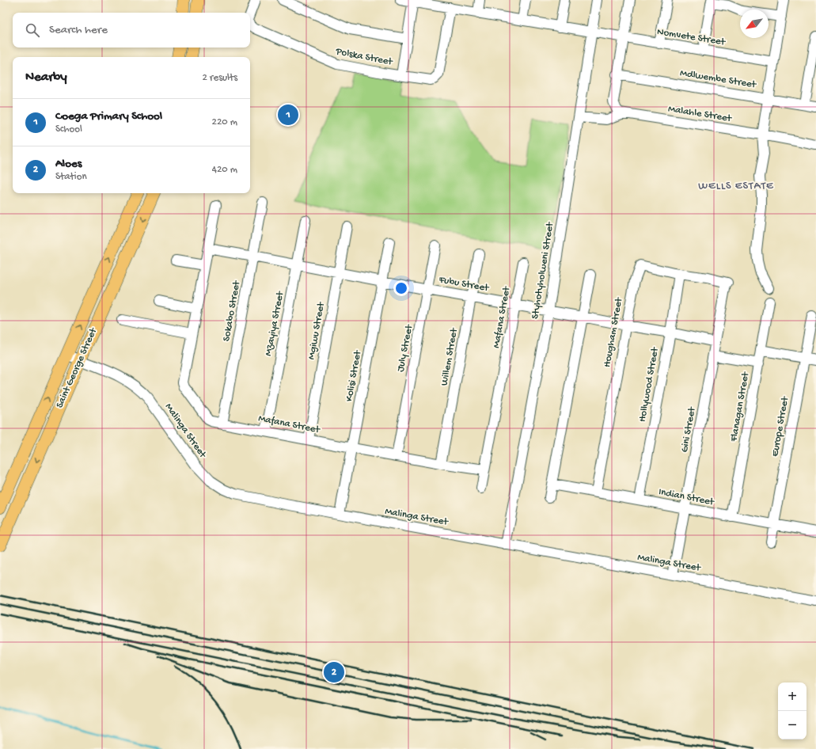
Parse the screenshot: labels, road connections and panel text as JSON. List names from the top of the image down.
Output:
{
  "streets": {
    "main road": ["Saint George Street"],
    "street": [
      "Nomvete Street",
      "Polska Street",
      "Mdlwembe Street",
      "Malahle Street",
      "Styhotyholweni Street",
      "Fubu Street",
      "Sokabo Street",
      "Mafana Street",
      "Mzayiya Street",
      "Mgiwu Street",
      "Hougham Street",
      "July Street",
      "Willem Street",
      "Kolisi Street",
      "Hollywood Street",
      "Flanagan Street",
      "Europe Street",
      "Gini Street",
      "Malinga Street",
      "Indian Street"
    ]
  },
  "crossings": [
    ["Nomvete Street", "Polska Street"],
    ["Nomvete Street", "Styhotyholweni Street"],
    ["Styhotyholweni Street", "Fubu Street"],
    ["Styhotyholweni Street", "Malinga Street"],
    ["Fubu Street", "Sokabo Street"],
    ["Fubu Street", "Mafana Street"],
    ["Fubu Street", "Mzayiya Street"],
    ["Fubu Street", "Mgiwu Street"],
    ["Fubu Street", "Hougham Street"],
    ["Fubu Street", "July Street"],
    ["Fubu Street", "Willem Street"],
    ["Fubu Street", "Kolisi Street"],
    ["Fubu Street", "Hollywood Street"],
    ["Fubu Street", "Gini Street"],
    ["Sokabo Street", "Mafana Street"],
    ["Mafana Street", "Mzayiya Street"],
    ["Mafana Street", "Mgiwu Street"],
    ["Mafana Street", "July Street"],
    ["Mafana Street", "Willem Street"],
    ["Mafana Street", "Kolisi Street"],
    ["Hougham Street", "Hollywood Street"],
    ["Hougham Street", "Gini Street"],
    ["Hougham Street", "Indian Street"],
    ["Saint George Street", "Malinga Street"],
    ["Kolisi Street", "Malinga Street"],
    ["Hollywood Street", "Indian Street"],
    ["Flanagan Street", "Indian Street"],
    ["Europe Street", "Indian Street"],
    ["Gini Street", "Malinga Street"],
    ["Gini Street", "Indian Street"]
  ],
  "districts": ["WELLS ESTATE"],
  "north": "bottom left",
  "page": {
    "search": "Search here",
    "heading": ["Nearby", "2 results"],
    "list": [
      {
        "mark": "1",
        "name": "Coega Primary School",
        "note": "School",
        "value": "220 m"
      },
      {
        "mark": "2",
        "name": "Aloes",
        "note": "Station",
        "value": "420 m"
      }
    ],
    "pins": ["1", "2"],
    "map_buttons": ["+", "−"]
  }
}
